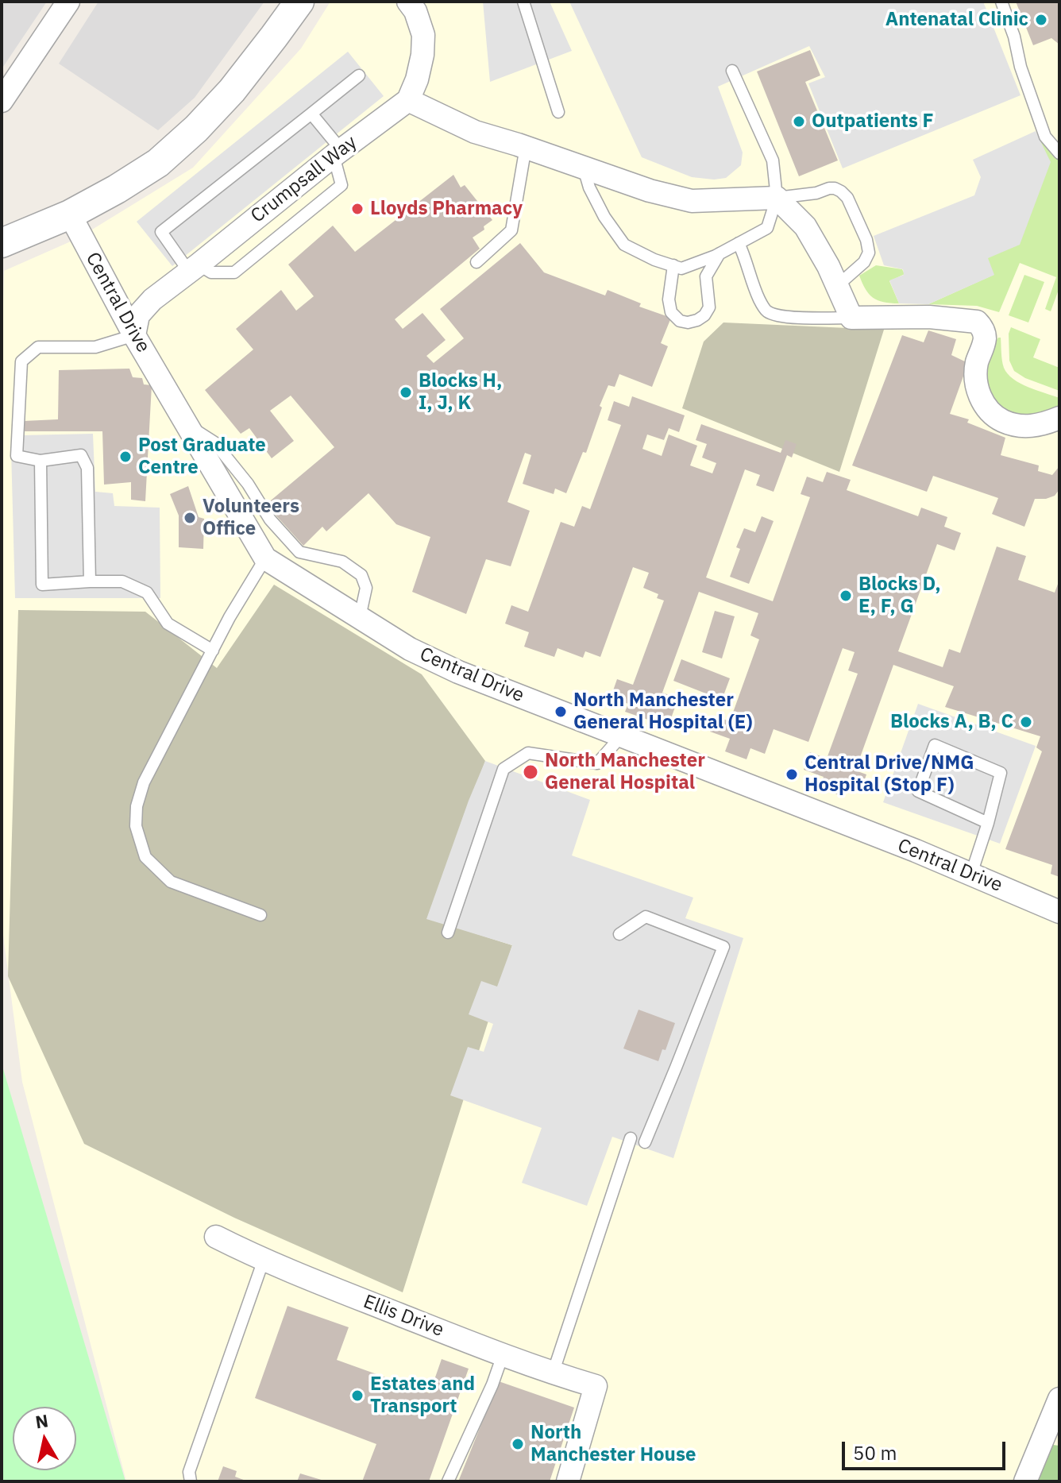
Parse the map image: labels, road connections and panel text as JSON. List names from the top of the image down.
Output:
{
  "streets": {
    "street": ["Crumpsall Way", "Central Drive", "Ellis Drive"]
  },
  "crossings": [
    ["Crumpsall Way", "Central Drive"]
  ],
  "places": [
    "Antenatal Clinic",
    "Outpatients F",
    "Lloyds Pharmacy",
    "Blocks H, I, J, K",
    "Post Graduate Centre",
    "Volunteers Office",
    "Blocks D, E, F, G",
    "North Manchester General Hospital (E)",
    "Blocks A, B, C",
    "North Manchester General Hospital",
    "Central Drive/NMG Hospital (Stop F)",
    "Estates and Transport",
    "North Manchester House"
  ],
  "scale_bar": "50 m",
  "north": "top"
}
